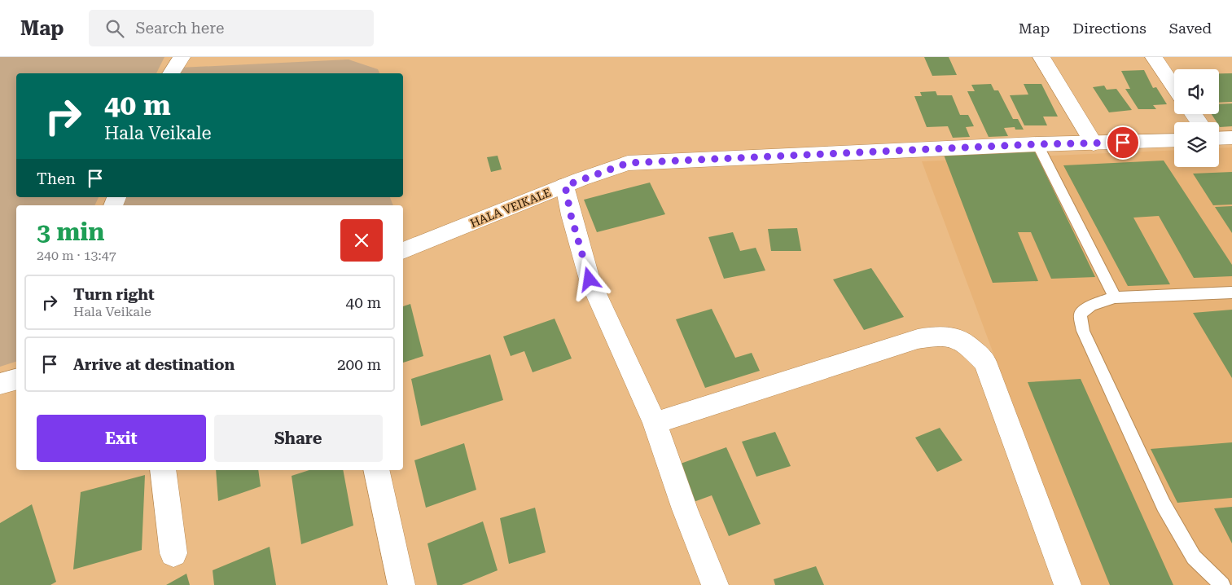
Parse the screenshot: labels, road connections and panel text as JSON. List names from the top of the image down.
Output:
{
  "streets": {
    "street": ["HALA VEIKALE"]
  },
  "page": {
    "header": "Map",
    "search": "Search here",
    "nav": ["Map", "Directions", "Saved"],
    "turn": ["40 m", "Hala Veikale"],
    "then": "Then",
    "heading": ["3 min", "240 m · 13:47"],
    "list": [
      {
        "name": "Turn right",
        "note": "Hala Veikale",
        "value": "40 m"
      },
      {
        "name": "Arrive at destination",
        "value": "200 m"
      }
    ],
    "buttons": ["Exit", "Share"]
  }
}
